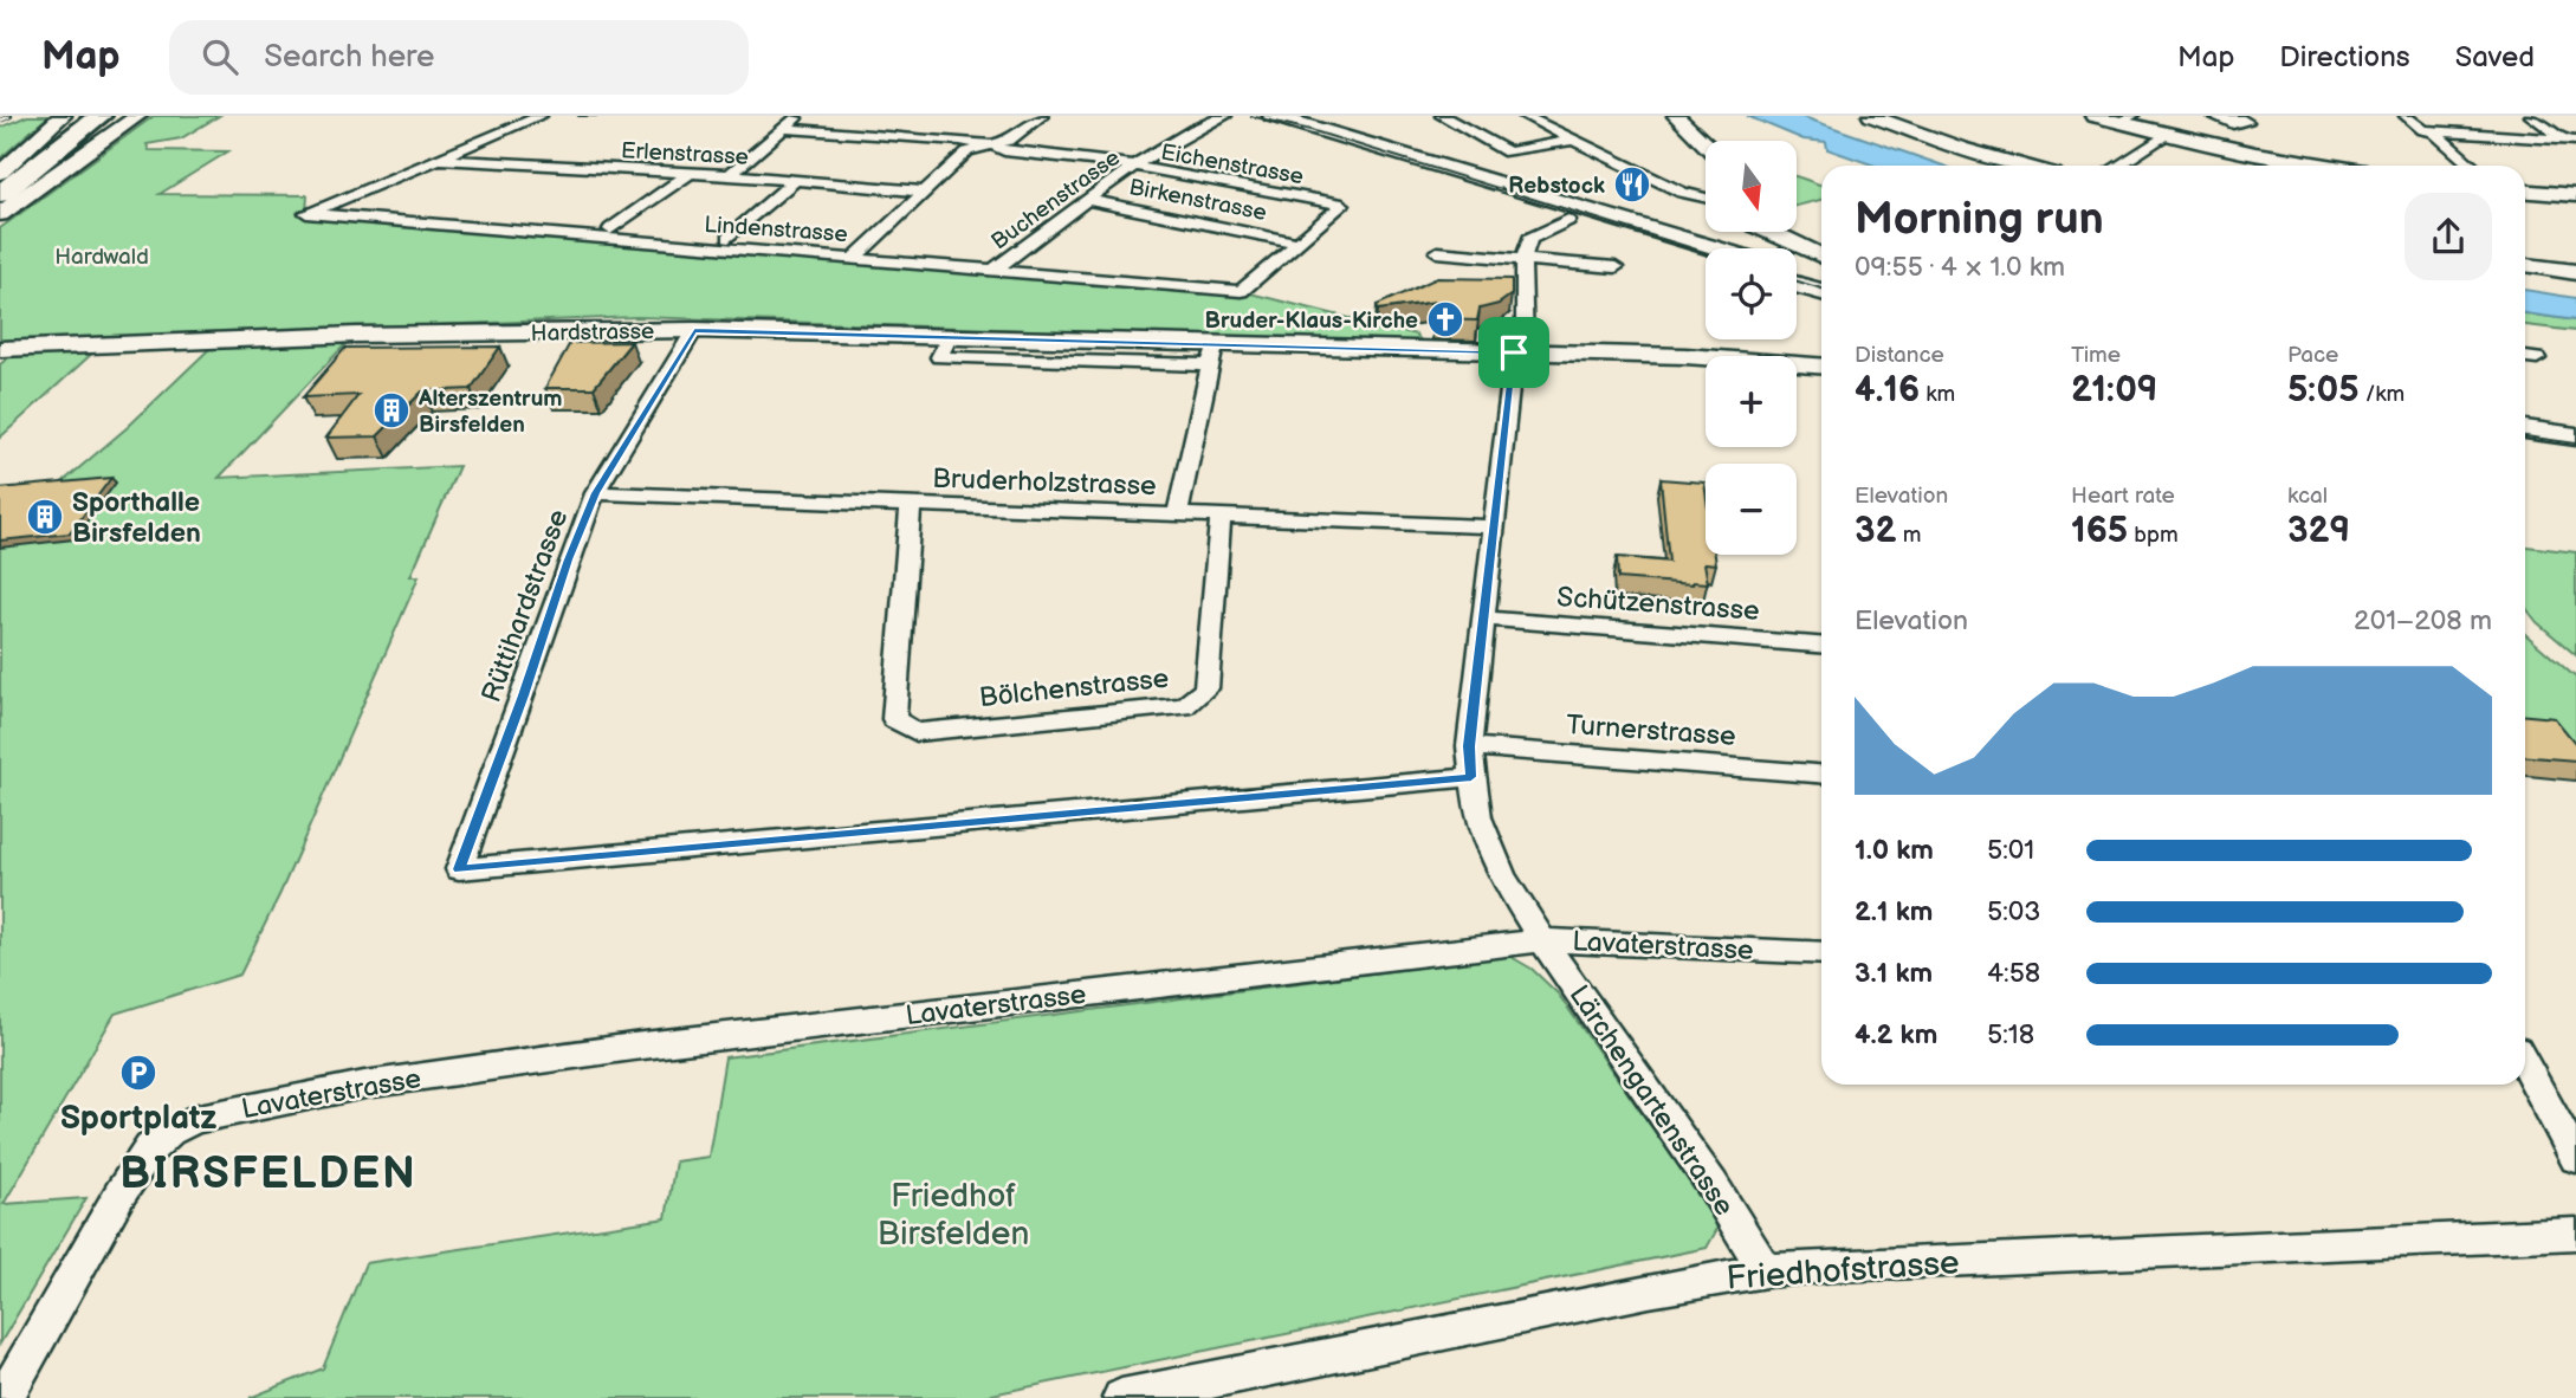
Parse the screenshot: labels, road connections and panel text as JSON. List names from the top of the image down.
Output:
{
  "streets": {
    "street": [
      "Erlenstrasse",
      "Eichenstrasse",
      "Buchenstrasse",
      "Birkenstrasse",
      "Lindenstrasse",
      "Hardstrasse",
      "Bruderholzstrasse",
      "Schützenstrasse",
      "Rüttihardstrasse",
      "Bölchenstrasse",
      "Turnerstrasse",
      "Lavaterstrasse",
      "Lärchengartenstrasse",
      "Friedhofstrasse"
    ]
  },
  "crossings": [
    ["Erlenstrasse", "Lindenstrasse"],
    ["Eichenstrasse", "Buchenstrasse"],
    ["Eichenstrasse", "Birkenstrasse"],
    ["Eichenstrasse", "Lindenstrasse"],
    ["Buchenstrasse", "Birkenstrasse"],
    ["Buchenstrasse", "Lindenstrasse"],
    ["Hardstrasse", "Rüttihardstrasse"],
    ["Hardstrasse", "Lärchengartenstrasse"],
    ["Bruderholzstrasse", "Rüttihardstrasse"],
    ["Bruderholzstrasse", "Bölchenstrasse"],
    ["Bruderholzstrasse", "Lärchengartenstrasse"],
    ["Schützenstrasse", "Lärchengartenstrasse"],
    ["Rüttihardstrasse", "Lärchengartenstrasse"],
    ["Turnerstrasse", "Lärchengartenstrasse"],
    ["Lavaterstrasse", "Lärchengartenstrasse"],
    ["Lärchengartenstrasse", "Friedhofstrasse"]
  ],
  "districts": ["BIRSFELDEN"],
  "parks": ["Hardwald", "Friedhof Birsfelden"],
  "places": {
    "restaurant": ["Rebstock"],
    "church": ["Bruder-Klaus-Kirche"],
    "building": ["Alterszentrum Birsfelden", "Sporthalle Birsfelden"],
    "parking": ["Sportplatz"]
  },
  "north": "bottom",
  "page": {
    "header": "Map",
    "search": "Search here",
    "nav": ["Map", "Directions", "Saved"],
    "map_buttons": ["+", "−"],
    "heading": ["Morning run", "09:55 · 4 × 1.0 km"],
    "stats": [
      ["Distance", "4.16 km"],
      ["Time", "21:09"],
      ["Pace", "5:05 /km"],
      ["Elevation", "32 m"],
      ["Heart rate", "165 bpm"],
      ["kcal", "329"]
    ],
    "chart": ["Elevation", "201–208 m"],
    "list": [
      {
        "name": "1.0 km",
        "note": "5:01"
      },
      {
        "name": "2.1 km",
        "note": "5:03"
      },
      {
        "name": "3.1 km",
        "note": "4:58"
      },
      {
        "name": "4.2 km",
        "note": "5:18"
      }
    ]
  }
}
